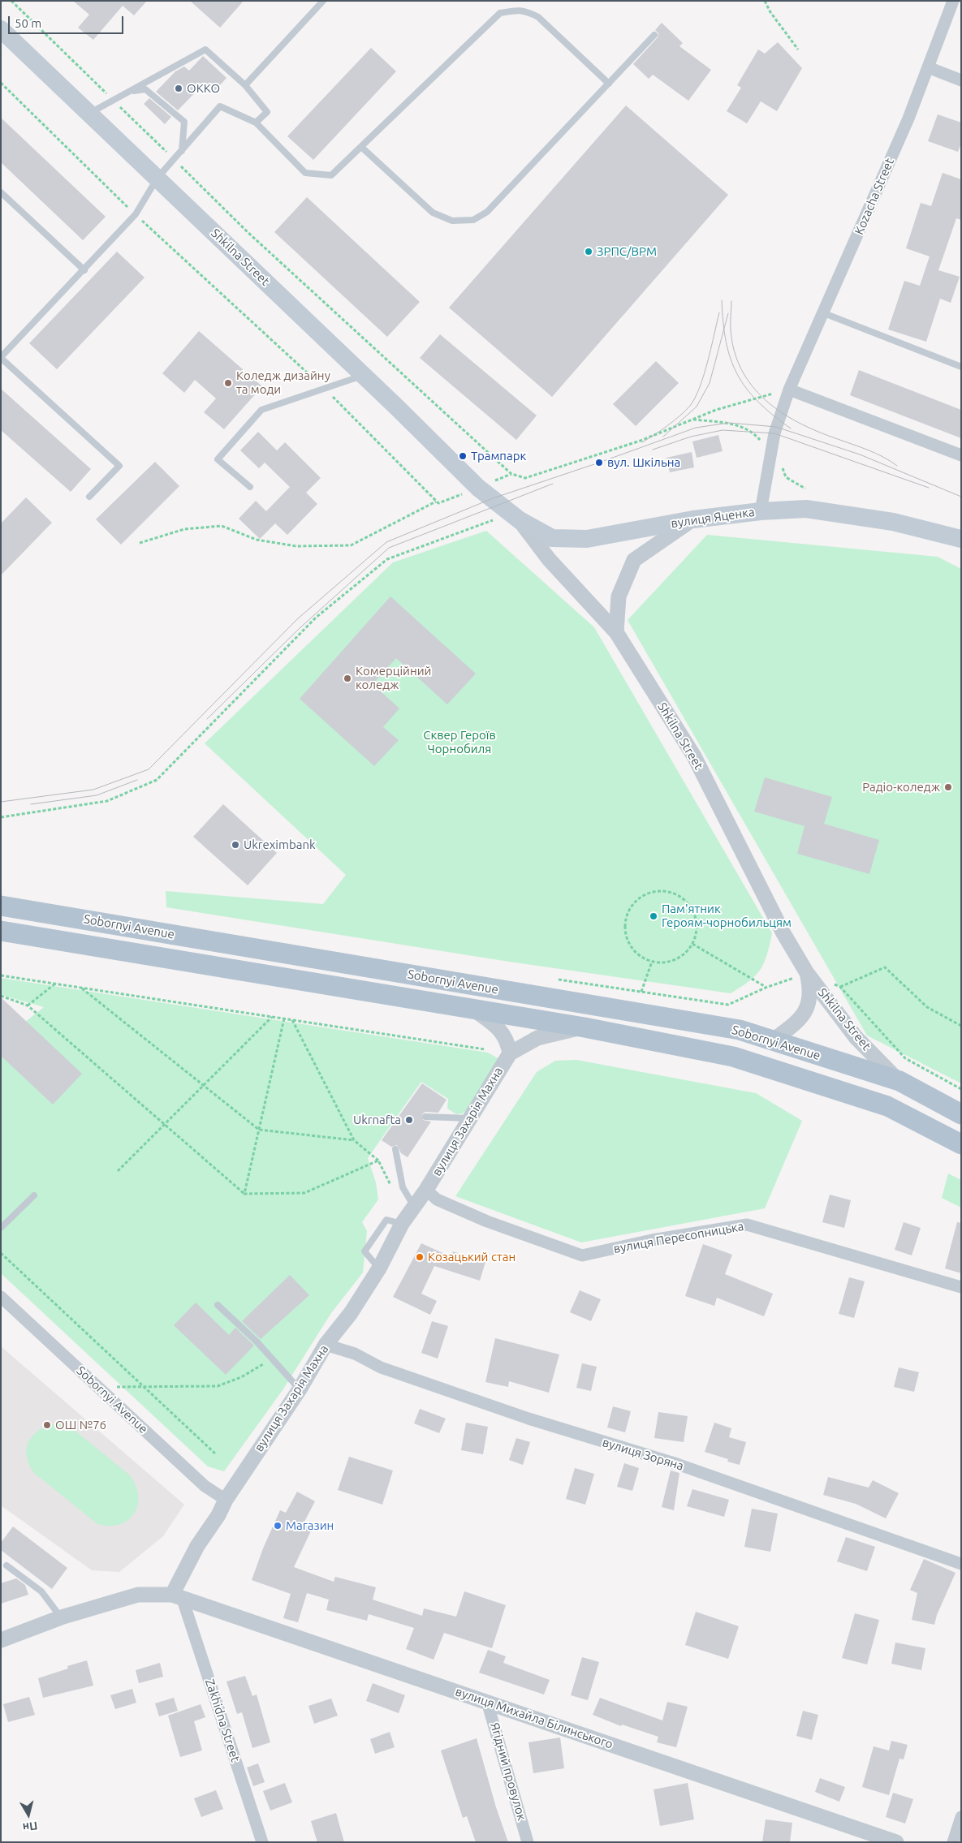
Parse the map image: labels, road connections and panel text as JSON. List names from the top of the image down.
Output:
{
  "streets": {
    "main road": ["Shkilna Street", "вулиця Яценка", "Sobornyi Avenue"],
    "street": [
      "Kozacha Street",
      "вулиця Захарія Махна",
      "вулиця Пересопницька",
      "вулиця Зоряна",
      "вулиця Михайла Білинського",
      "Zakhidna Street",
      "Ягідний провулок"
    ]
  },
  "crossings": [
    ["Kozacha Street", "вулиця Яценка"],
    ["Shkilna Street", "вулиця Яценка"],
    ["Shkilna Street", "Sobornyi Avenue"],
    ["Sobornyi Avenue", "вулиця Захарія Махна"],
    ["вулиця Захарія Махна", "вулиця Пересопницька"],
    ["вулиця Захарія Махна", "вулиця Зоряна"],
    ["вулиця Захарія Махна", "вулиця Михайла Білинського"],
    ["вулиця Захарія Махна", "Zakhidna Street"],
    ["вулиця Михайла Білинського", "Zakhidna Street"],
    ["вулиця Михайла Білинського", "Ягідний провулок"]
  ],
  "parks": ["Сквер Героїв Чорнобиля"],
  "places": [
    "OKKO",
    "ЗРПС/ВРМ",
    "Коледж дизайну та моди",
    "Трампарк",
    "вул. Шкільна",
    "Комерційний коледж",
    "Радіо-коледж",
    "Ukreximbank",
    "Пам'ятник Героям-чорнобильцям",
    "Ukrnafta",
    "Козацький стан",
    "ОШ №76",
    "Магазин"
  ],
  "scale_bar": "50 m",
  "north": "bottom"
}
